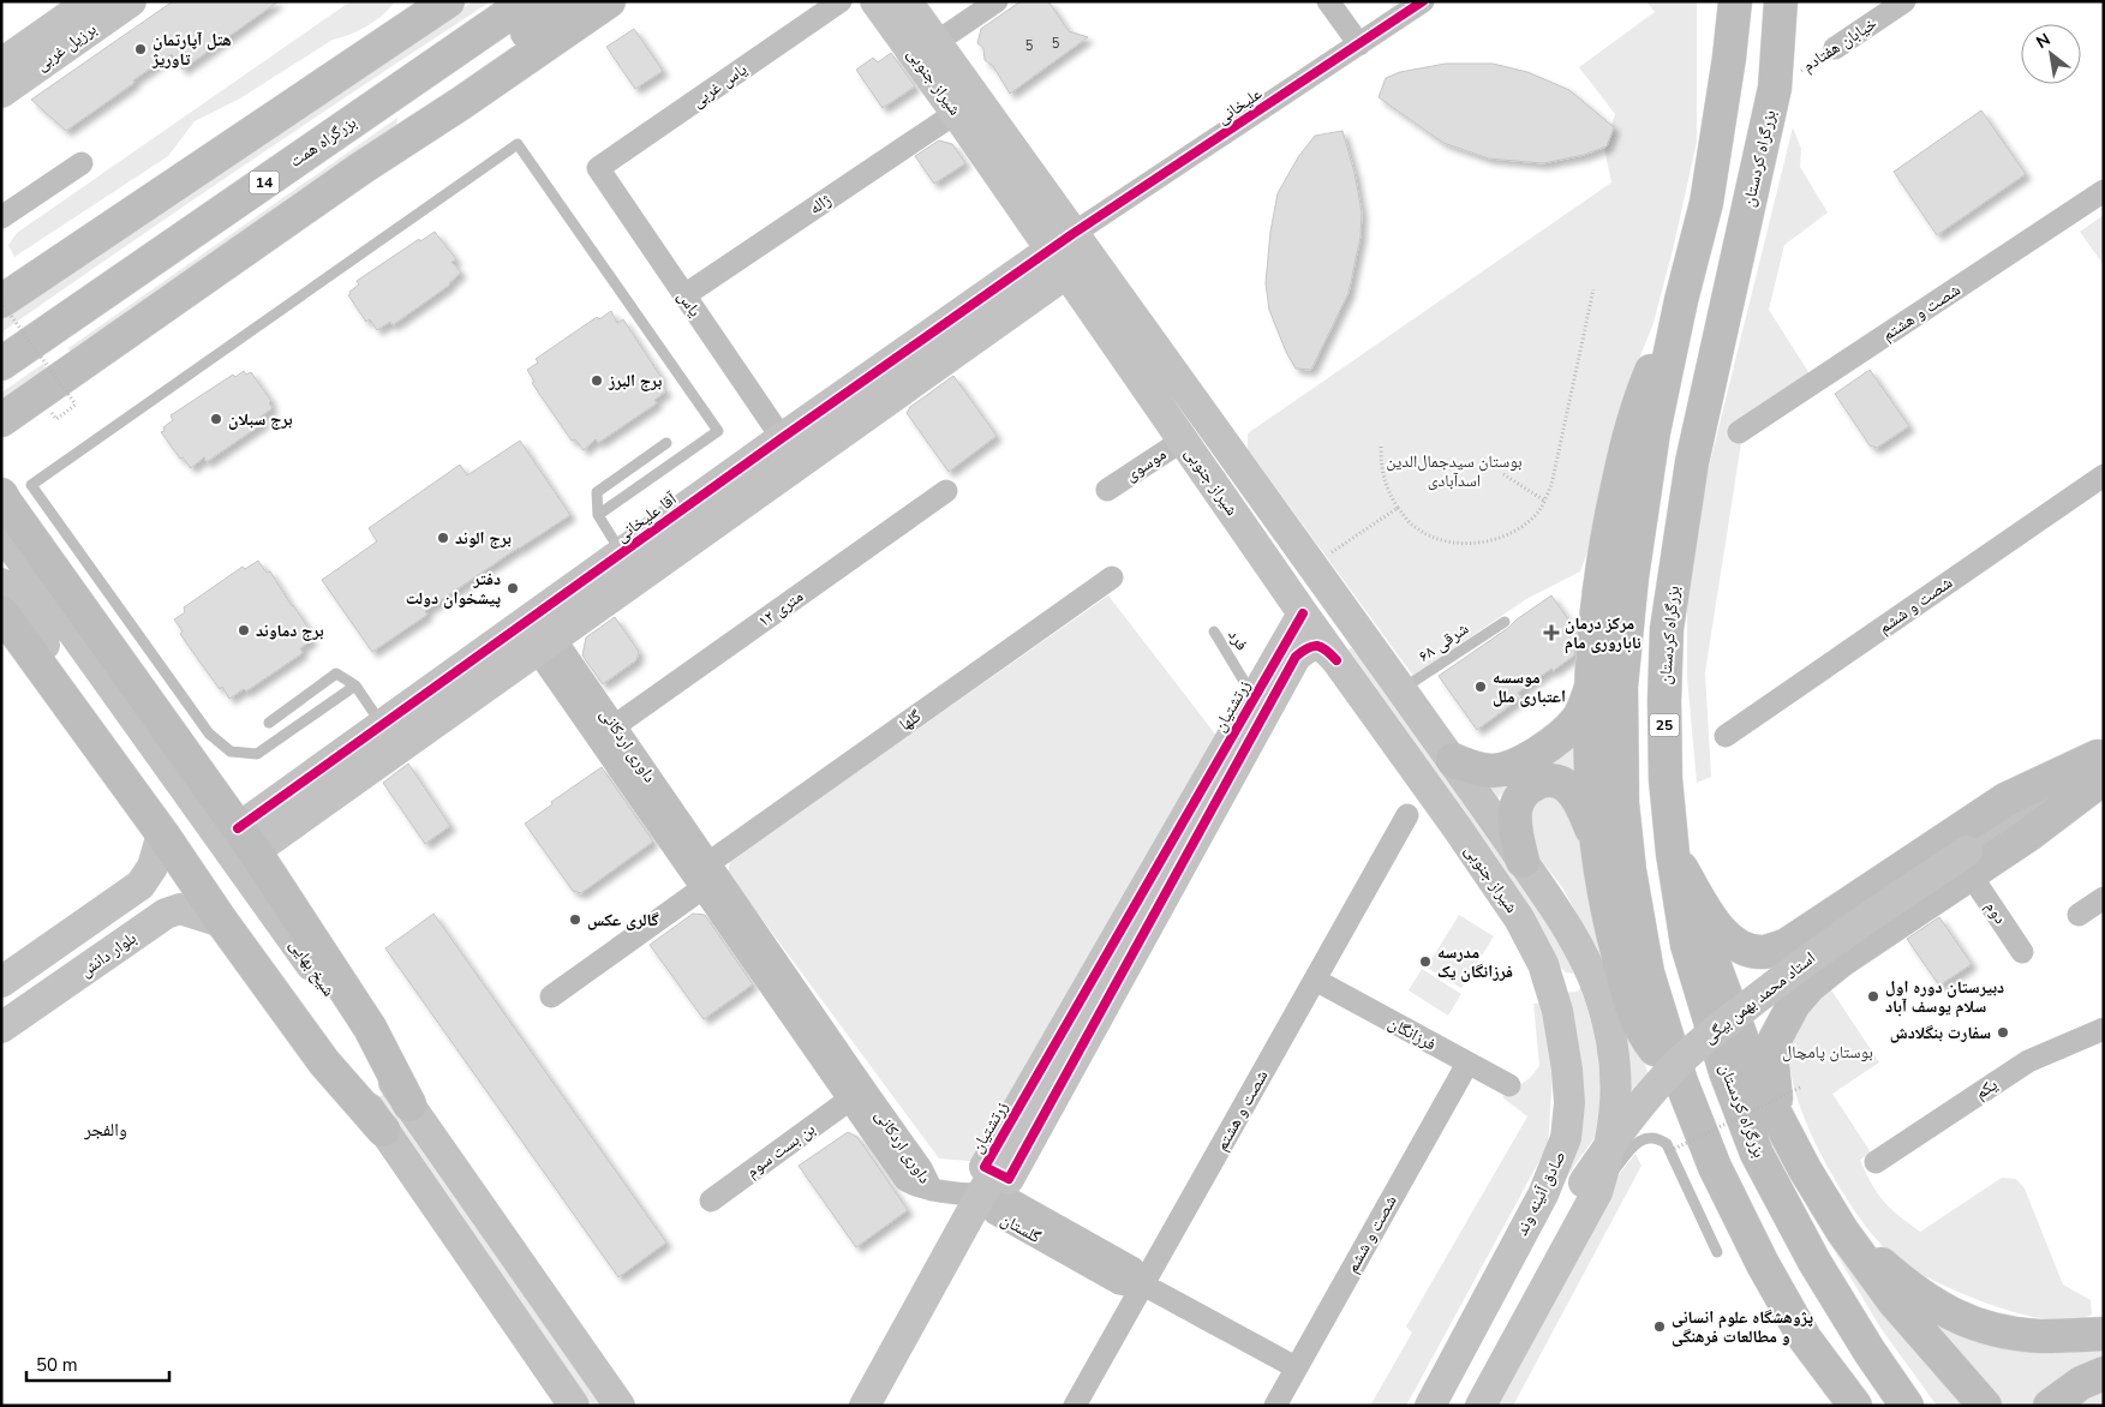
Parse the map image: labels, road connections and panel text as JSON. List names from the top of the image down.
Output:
{
  "streets": {
    "highway": [
      "بزرگراه همت",
      "بزرگراه کردستان",
      "14",
      "25"
    ],
    "main road": [
      "برزیل غربی",
      "شیراز جنوبی",
      "آقا علیخانی",
      "زرتشتیان",
      "بلوار دانش",
      "شیخ بهایی",
      "استاد محمد بهمن بیگی",
      "صادق آئینه وند"
    ],
    "street": [
      "خیابان هفتادم",
      "یاس غربی",
      "علیخانی",
      "ژاله",
      "یاس",
      "شصت و هشتم",
      "موسوی",
      "شصت و ششم",
      "۱۲ متری",
      "گلها",
      "داوری اردکانی",
      "دوم",
      "فرزانگان",
      "یکم",
      "بن بست سوم",
      "گلستان"
    ],
    "lane": ["فرد", "۶۸ شرقی"]
  },
  "crossings": [
    ["خیابان هفتادم", "بزرگراه کردستان"],
    ["شیراز جنوبی", "علیخانی"],
    ["شیراز جنوبی", "ژاله"],
    ["شیراز جنوبی", "موسوی"],
    ["شیراز جنوبی", "آقا علیخانی"],
    ["شیراز جنوبی", "۶۸ شرقی"],
    ["شیراز جنوبی", "زرتشتیان"],
    ["شیراز جنوبی", "استاد محمد بهمن بیگی"],
    ["شیراز جنوبی", "صادق آئینه وند"],
    ["یاس غربی", "یاس"],
    ["علیخانی", "آقا علیخانی"],
    ["ژاله", "یاس"],
    ["یاس", "آقا علیخانی"],
    ["شصت و هشتم", "فرزانگان"],
    ["شصت و هشتم", "گلستان"],
    ["آقا علیخانی", "داوری اردکانی"],
    ["شصت و ششم", "فرزانگان"],
    ["شصت و ششم", "گلستان"],
    ["۱۲ متری", "داوری اردکانی"],
    ["فرد", "زرتشتیان"],
    ["زرتشتیان", "داوری اردکانی"],
    ["زرتشتیان", "گلستان"],
    ["گلها", "داوری اردکانی"],
    ["داوری اردکانی", "بن بست سوم"],
    ["داوری اردکانی", "گلستان"],
    ["دوم", "استاد محمد بهمن بیگی"],
    ["استاد محمد بهمن بیگی", "صادق آئینه وند"]
  ],
  "districts": ["والفجر"],
  "parks": ["بوستان سیدجمال‌الدین اسدآبادی", "بوستان پامچال"],
  "places": {
    "other": [
      "هتل آپارتمان تاوریژ",
      "برج البرز",
      "برج سبلان",
      "برج الوند",
      "دفتر پیشخوان دولت",
      "برج دماوند",
      "موسسه اعتباری ملل",
      "گالری عکس",
      "مدرسه فرزانگان یک",
      "دبیرستان دوره اول سلام یوسف آباد",
      "سفارت بنگلادش",
      "پژوهشگاه علوم انسانی و مطالعات فرهنگی"
    ],
    "health": ["مرکز درمان ناباروری مام"]
  },
  "house_numbers": ["5", "5"],
  "scale_bar": "50 m",
  "north": "top left"
}
